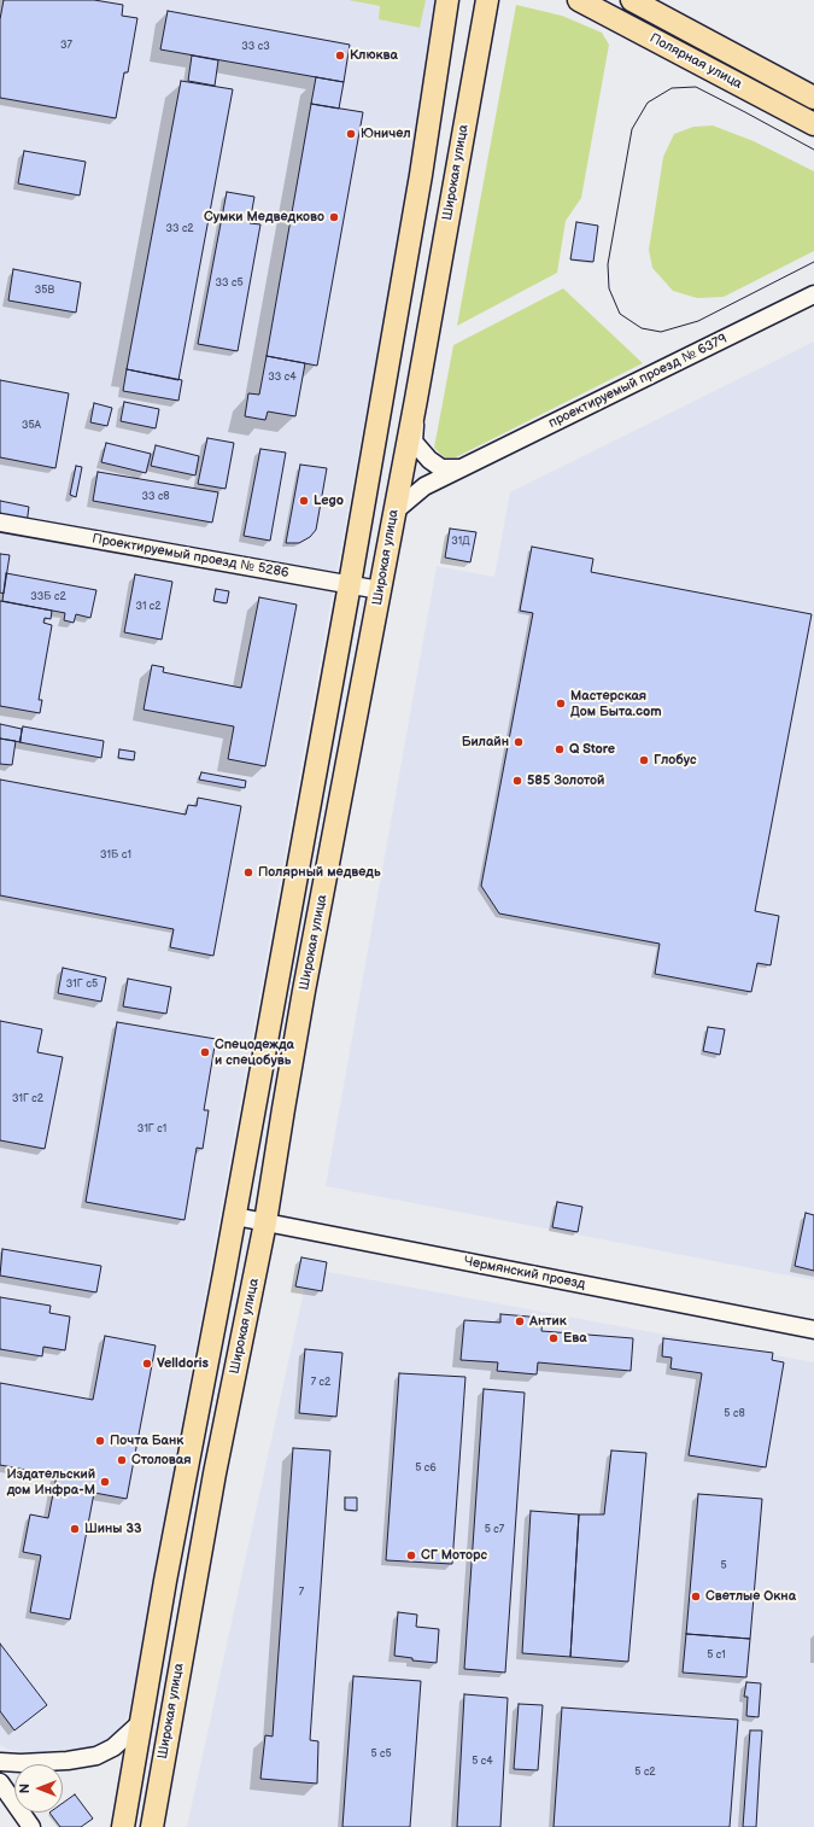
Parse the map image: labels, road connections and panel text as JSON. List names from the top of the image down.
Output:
{
  "streets": {
    "main road": ["Полярная улица", "Широкая улица"],
    "street": ["проектируемый проезд № 6379", "Проектируемый проезд № 5286", "Чермянский проезд"]
  },
  "crossings": [
    ["Широкая улица", "проектируемый проезд № 6379"],
    ["Широкая улица", "Проектируемый проезд № 5286"],
    ["Широкая улица", "Чермянский проезд"]
  ],
  "places": [
    "Клюква",
    "Юничел",
    "Сумки Медведково",
    "Lego",
    "Мастерская Дом Быта.com",
    "Билайн",
    "Q Store",
    "Глобус",
    "585 Золотой",
    "Полярный медведь",
    "Спецодежда и спецобувь",
    "Антик",
    "Ева",
    "Velldoris",
    "Почта Банк",
    "Столовая",
    "Издательский дом Инфра-М",
    "Шины 33",
    "СГ Моторс",
    "Светлые Окна"
  ],
  "house_numbers": [
    "37",
    "33 с3",
    "33 с2",
    "33 с5",
    "35В",
    "33 с4",
    "35А",
    "33 с8",
    "31Д",
    "33Б с2",
    "31 с2",
    "31Б c1",
    "31Г c5",
    "31Г с2",
    "31Г с1",
    "7 с2",
    "5 с8",
    "5 с6",
    "5 с7",
    "5",
    "7",
    "5 с1",
    "5 с5",
    "5 с4",
    "5 с2"
  ],
  "north": "left"
}
